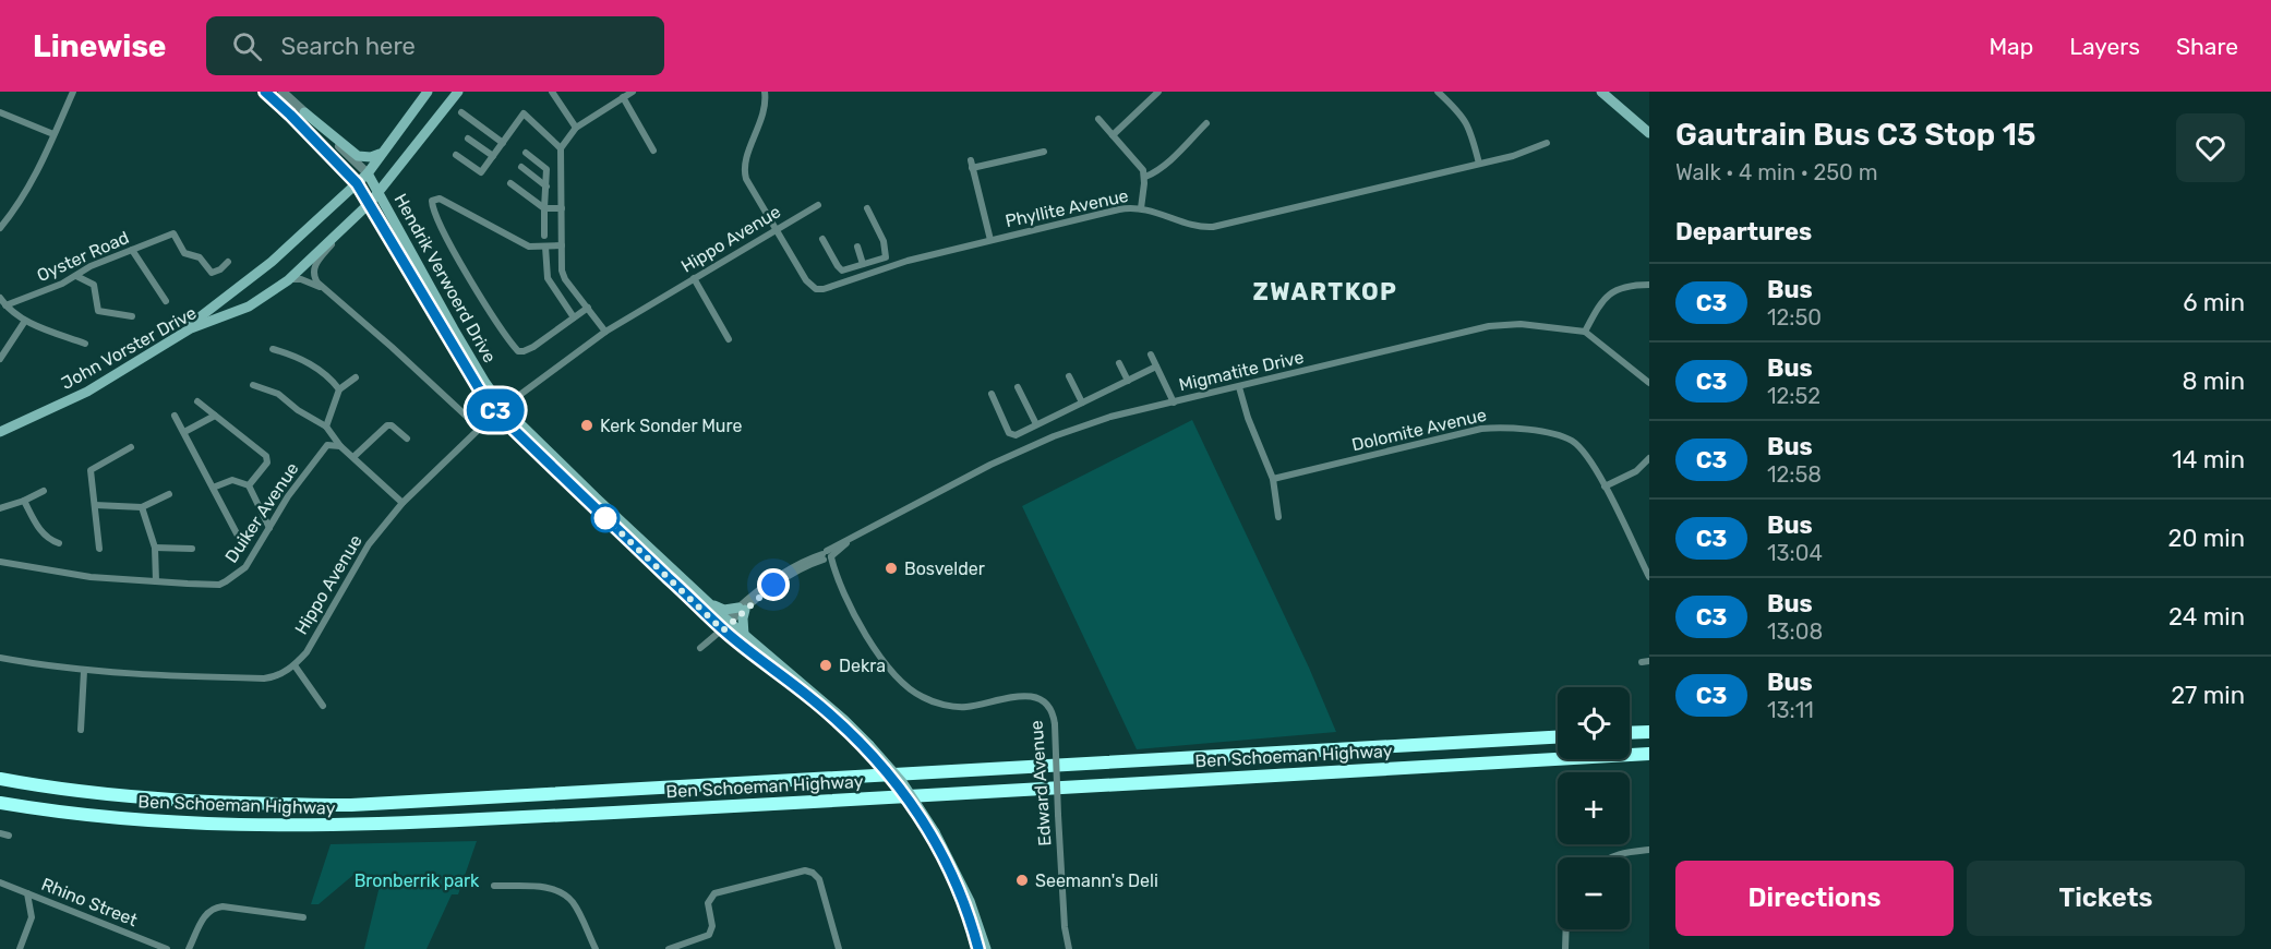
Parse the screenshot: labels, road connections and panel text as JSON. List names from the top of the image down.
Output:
{
  "streets": {
    "highway": ["Ben Schoeman Highway"],
    "main road": ["Hendrik Verwoerd Drive", "John Vorster Drive"],
    "street": [
      "Phyllite Avenue",
      "Hippo Avenue",
      "Oyster Road",
      "Migmatite Drive",
      "Dolomite Avenue",
      "Duiker Avenue",
      "Edward Avenue",
      "Rhino Street"
    ]
  },
  "crossings": [
    ["Phyllite Avenue", "Hippo Avenue"],
    ["Hippo Avenue", "Hendrik Verwoerd Drive"],
    ["Hendrik Verwoerd Drive", "John Vorster Drive"],
    ["Hendrik Verwoerd Drive", "Migmatite Drive"],
    ["Migmatite Drive", "Edward Avenue"]
  ],
  "districts": ["ZWARTKOP"],
  "parks": ["Bronberrik park"],
  "places": [
    "Kerk Sonder Mure",
    "Bosvelder",
    "Dekra",
    "Seemann's Deli"
  ],
  "lines": ["bus line C3"],
  "page": {
    "header": "Linewise",
    "search": "Search here",
    "nav": ["Map", "Layers", "Share"],
    "on_map": "C3",
    "heading": [
      ["Gautrain Bus C3 Stop 15", "Walk · 4 min · 250 m"],
      "Departures"
    ],
    "list": [
      {
        "mark": "C3",
        "name": "Bus",
        "note": "12:50",
        "value": "6 min"
      },
      {
        "mark": "C3",
        "name": "Bus",
        "note": "12:52",
        "value": "8 min"
      },
      {
        "mark": "C3",
        "name": "Bus",
        "note": "12:58",
        "value": "14 min"
      },
      {
        "mark": "C3",
        "name": "Bus",
        "note": "13:04",
        "value": "20 min"
      },
      {
        "mark": "C3",
        "name": "Bus",
        "note": "13:08",
        "value": "24 min"
      },
      {
        "mark": "C3",
        "name": "Bus",
        "note": "13:11",
        "value": "27 min"
      }
    ],
    "map_buttons": ["+", "−"],
    "buttons": ["Directions", "Tickets"]
  }
}
